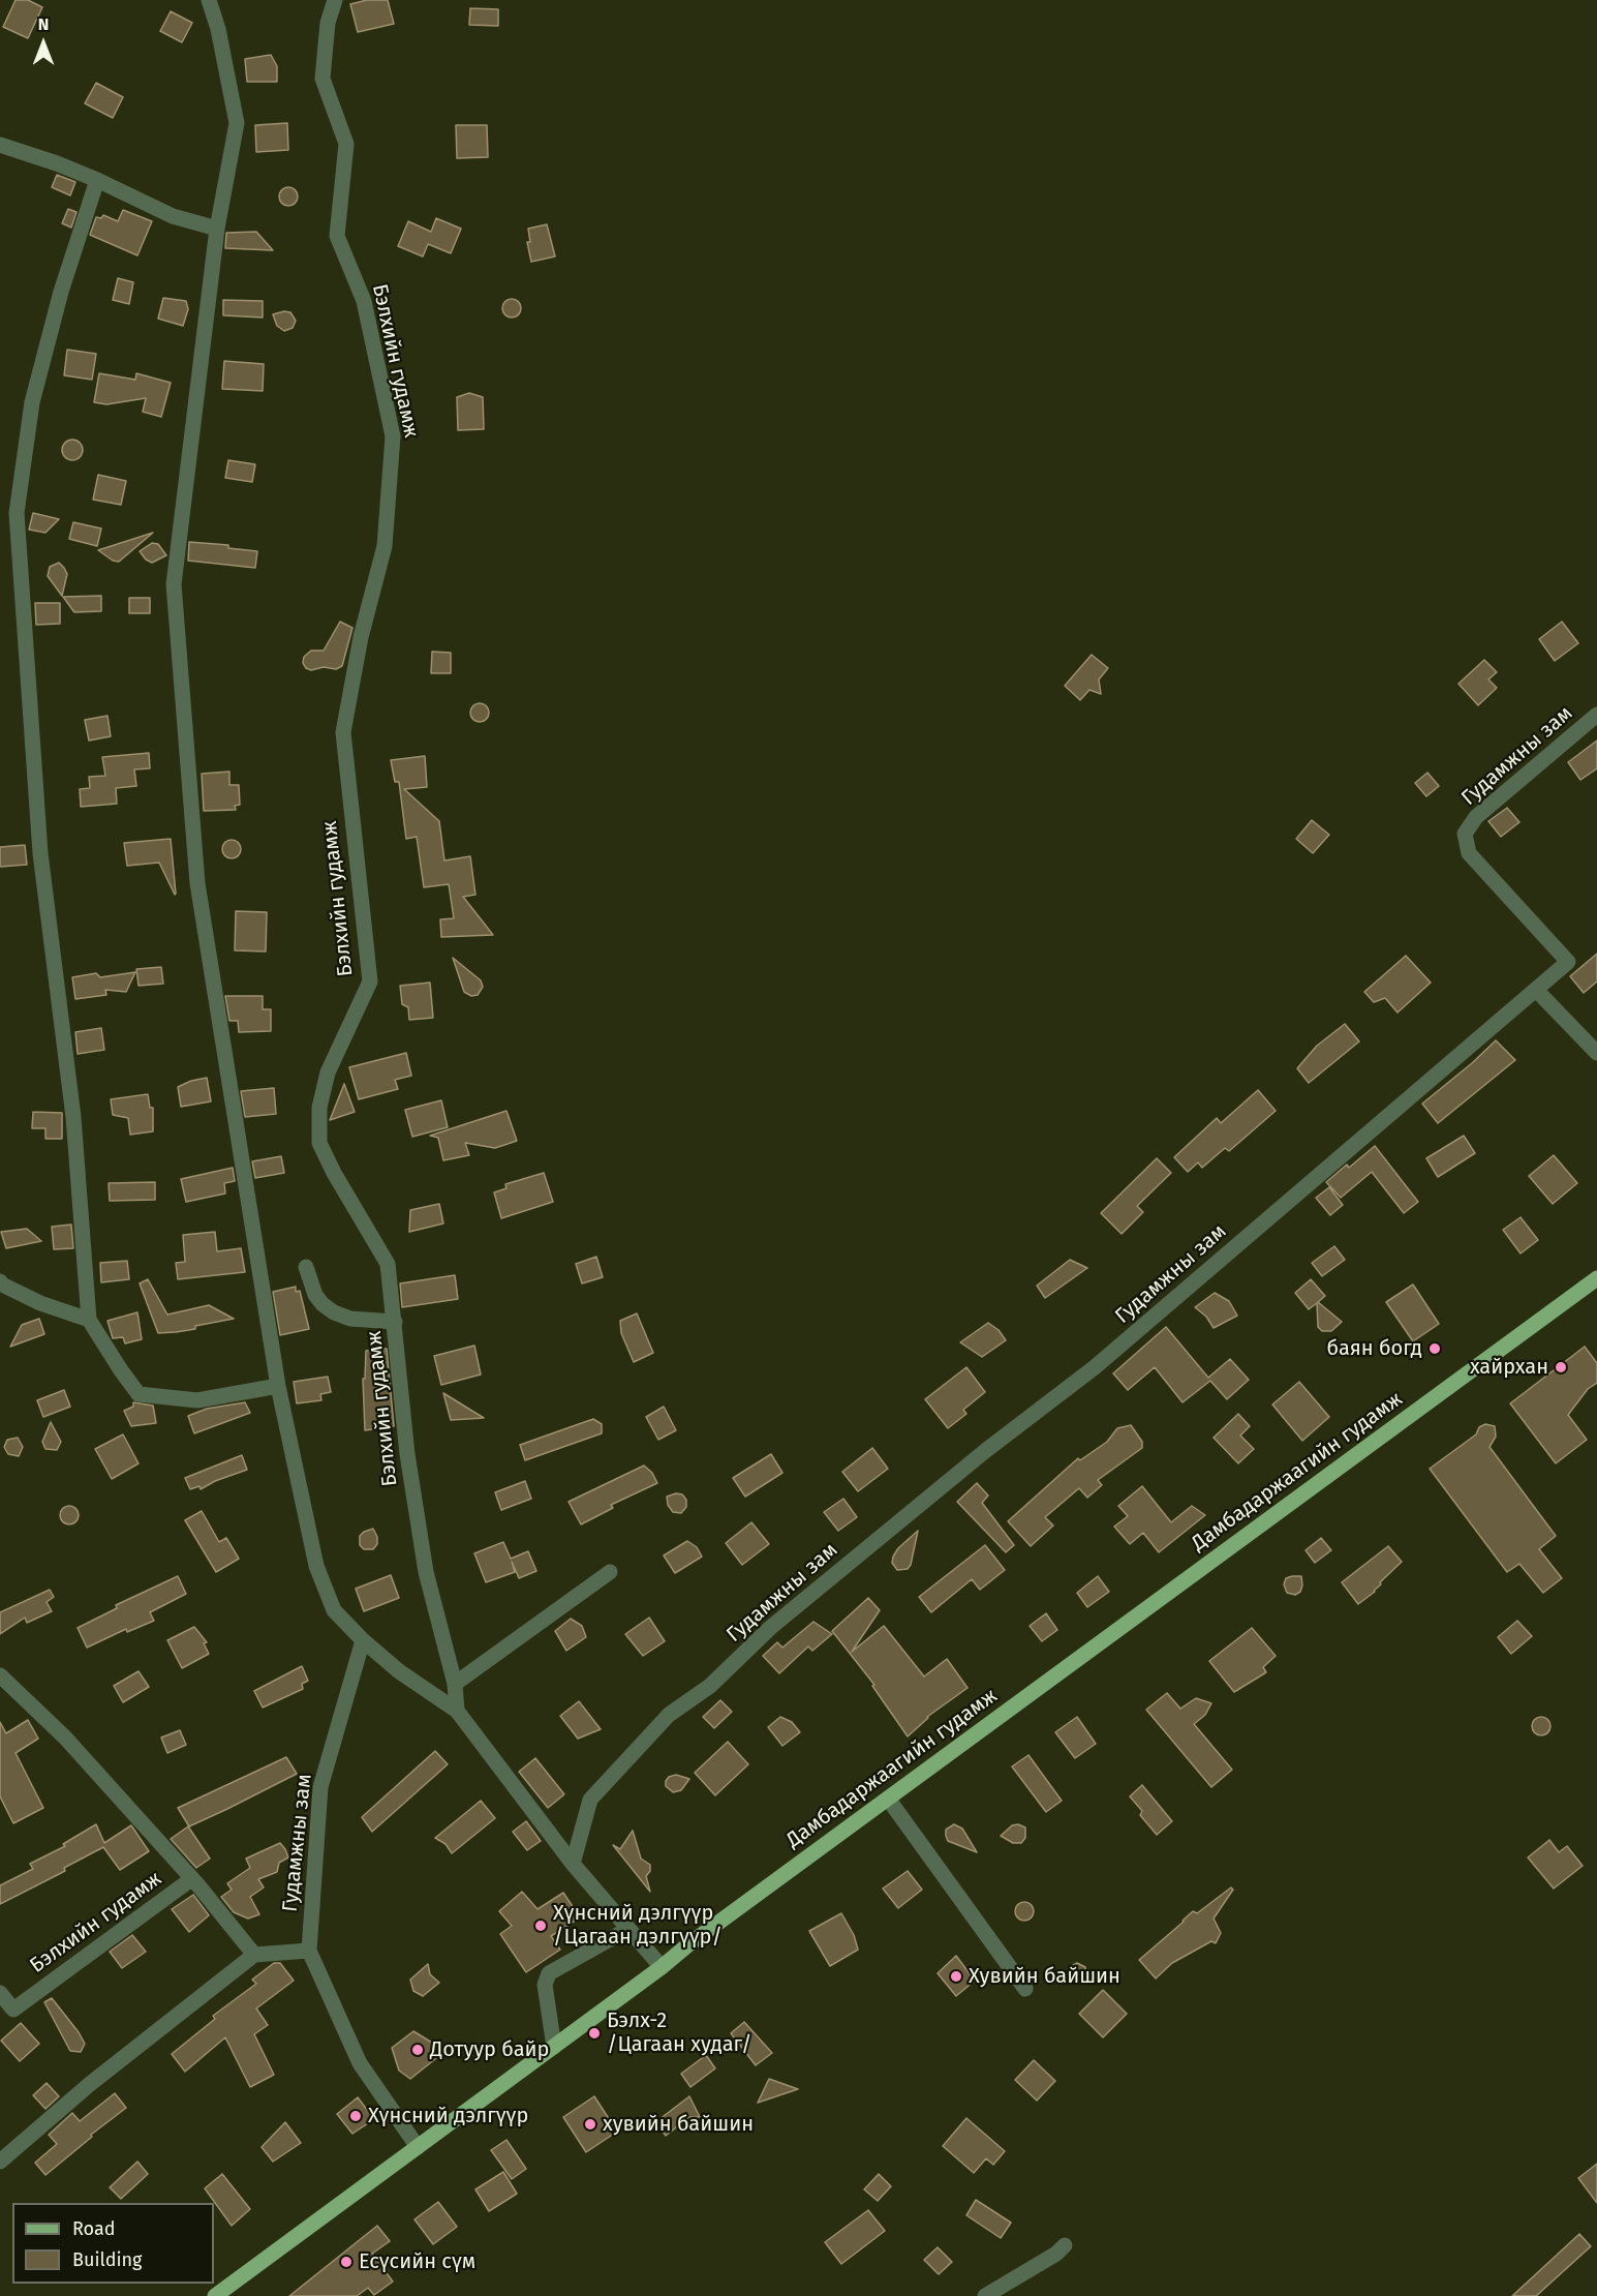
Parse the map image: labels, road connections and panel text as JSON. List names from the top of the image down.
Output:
{
  "streets": {
    "main road": ["Дамбадаржаагийн гудамж"],
    "street": ["Бэлхийн гудамж", "Гудамжны зам"]
  },
  "crossings": [
    ["Гудамжны зам", "Дамбадаржаагийн гудамж"]
  ],
  "places": [
    "баян богд",
    "хайрхан",
    "Хүнсний дэлгүүр /Цагаан дэлгүүр/",
    "Хувийн байшин",
    "Бэлх-2 /Цагаан худаг/",
    "Дотуур байр",
    "Хүнсний дэлгүүр",
    "хувийн байшин",
    "Есүсийн сүм"
  ],
  "legend": ["Road", "Building"],
  "north": "top"
}
